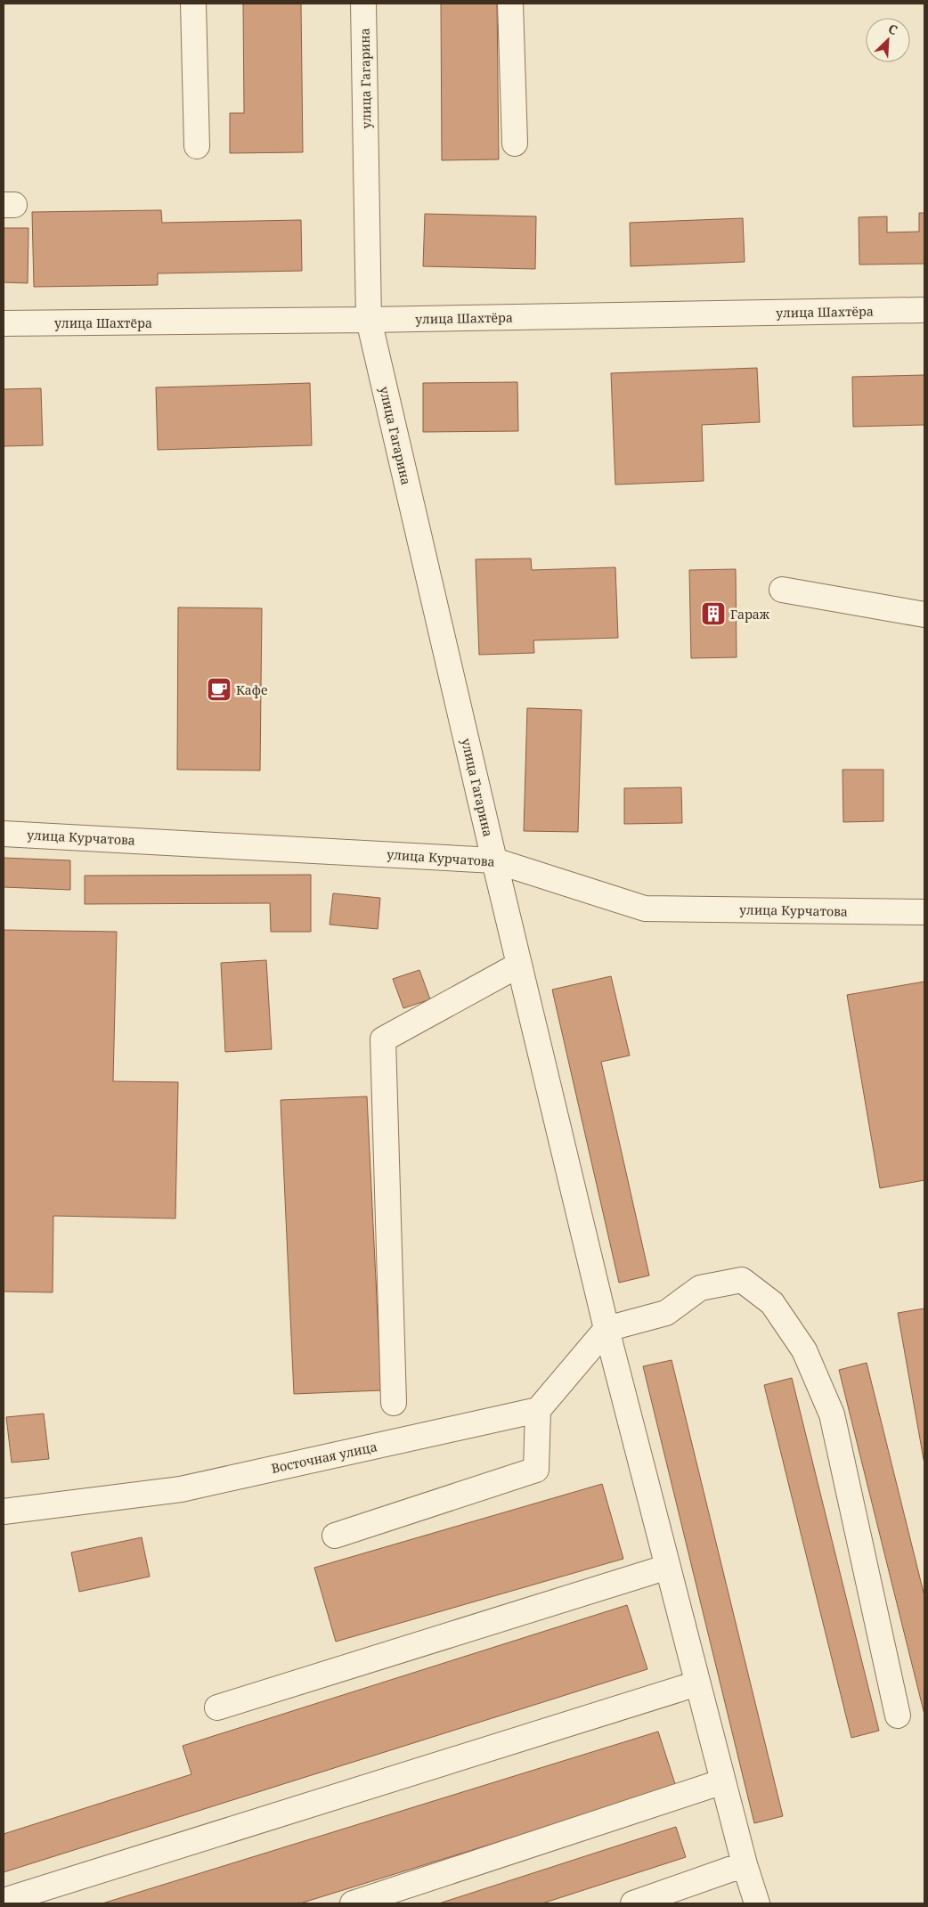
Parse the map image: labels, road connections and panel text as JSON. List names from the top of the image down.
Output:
{
  "streets": {
    "street": [
      "улица Гагарина",
      "улица Шахтёра",
      "улица Курчатова",
      "Восточная улица"
    ]
  },
  "crossings": [
    ["улица Гагарина", "улица Шахтёра"],
    ["улица Гагарина", "улица Курчатова"]
  ],
  "places": {
    "building": ["Гараж"],
    "cafe": ["Кафе"]
  },
  "north": "top right"
}
